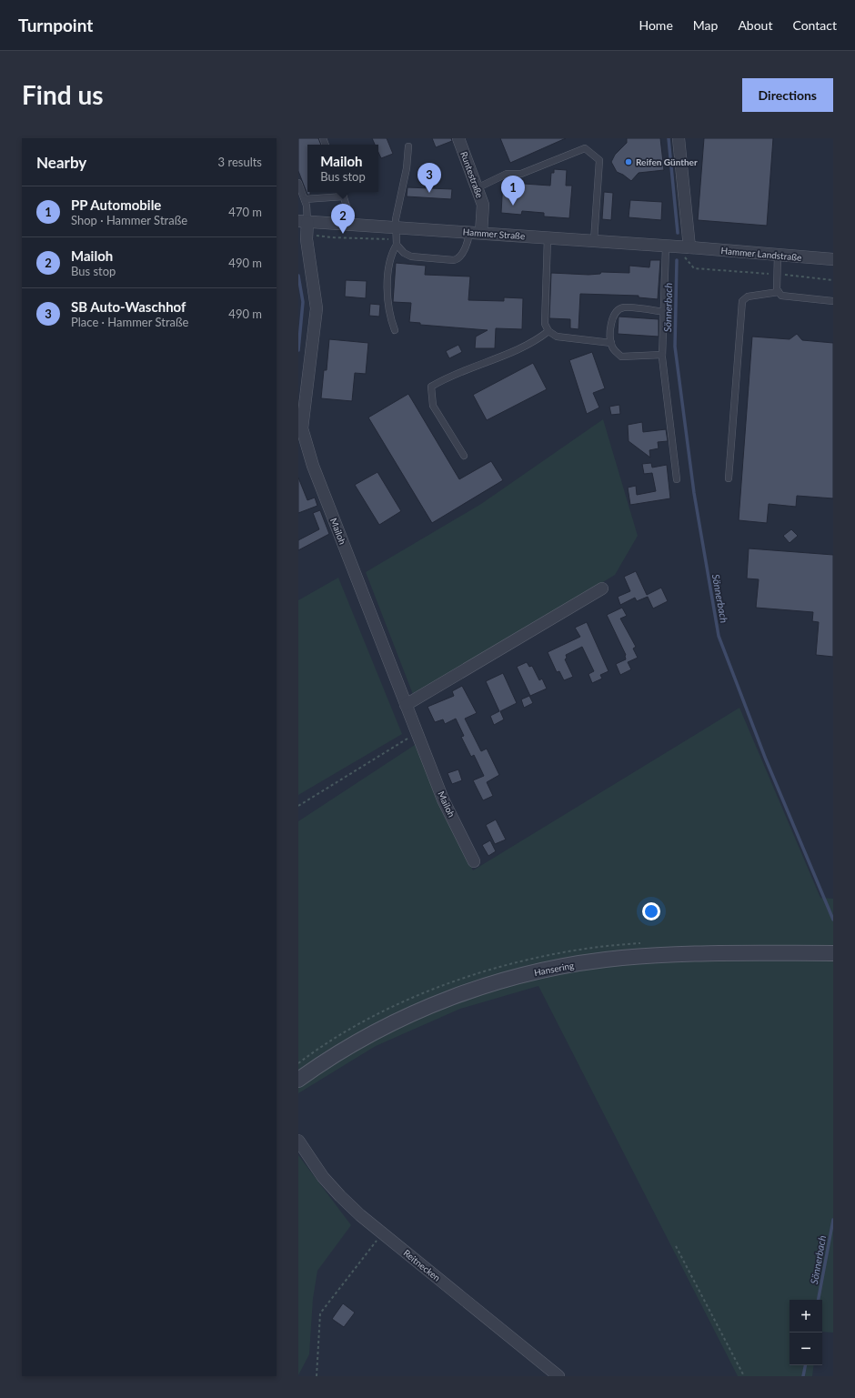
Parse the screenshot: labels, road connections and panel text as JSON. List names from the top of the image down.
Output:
{
  "streets": {
    "street": [
      "Runtestraße",
      "Hammer Straße",
      "Hammer Landstraße",
      "Mailoh",
      "Hansering",
      "Reitnecken"
    ]
  },
  "crossings": [
    ["Runtestraße", "Hammer Straße"],
    ["Hammer Straße", "Hammer Landstraße"],
    ["Hammer Straße", "Mailoh"]
  ],
  "water": ["Sönnerbach"],
  "places": ["Reifen Günther"],
  "page": {
    "header": "Turnpoint",
    "nav": [
      "Home",
      "Map",
      "About",
      "Contact"
    ],
    "buttons": "Directions",
    "title": "Find us",
    "heading": ["Nearby", "3 results"],
    "popup": ["Mailoh", "Bus stop"],
    "pins": ["3", "1", "2"],
    "list": [
      {
        "mark": "1",
        "name": "PP Automobile",
        "note": "Shop · Hammer Straße",
        "value": "470 m"
      },
      {
        "mark": "2",
        "name": "Mailoh",
        "note": "Bus stop",
        "value": "490 m"
      },
      {
        "mark": "3",
        "name": "SB Auto-Waschhof",
        "note": "Place · Hammer Straße",
        "value": "490 m"
      }
    ],
    "map_buttons": ["+", "−"]
  }
}
